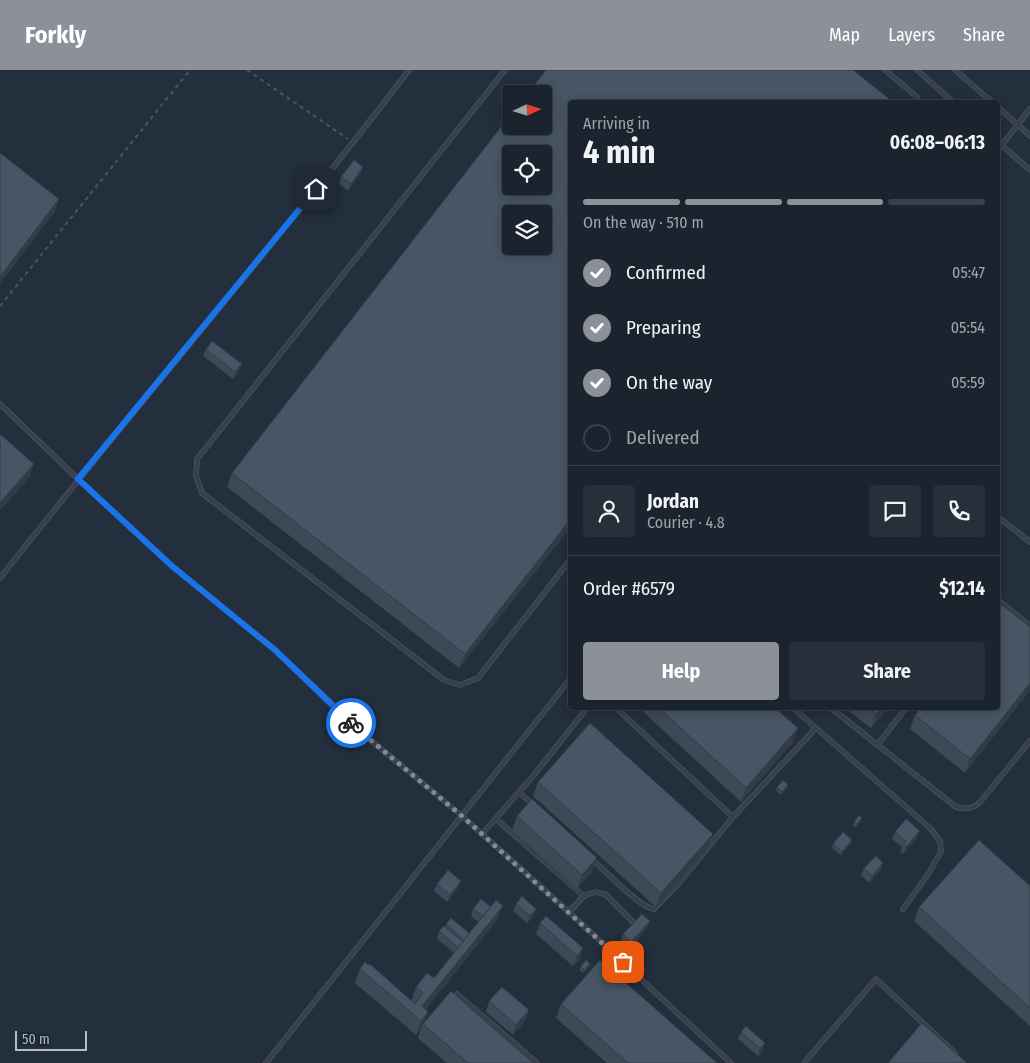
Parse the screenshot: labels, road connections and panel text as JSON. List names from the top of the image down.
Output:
{
  "scale_bar": "50 m",
  "north": "right",
  "page": {
    "header": "Forkly",
    "nav": ["Map", "Layers", "Share"],
    "heading": ["4 min", "Arriving in", "06:08–06:13"],
    "panel": [
      "Jordan",
      "Courier · 4.8",
      "Order #6579",
      "$12.14"
    ],
    "bar": "On the way · 510 m",
    "list": [
      ["Confirmed", "05:47"],
      ["Preparing", "05:54"],
      ["On the way", "05:59"],
      "Delivered"
    ],
    "buttons": ["Help", "Share"],
    "scale": "50 m"
  }
}
